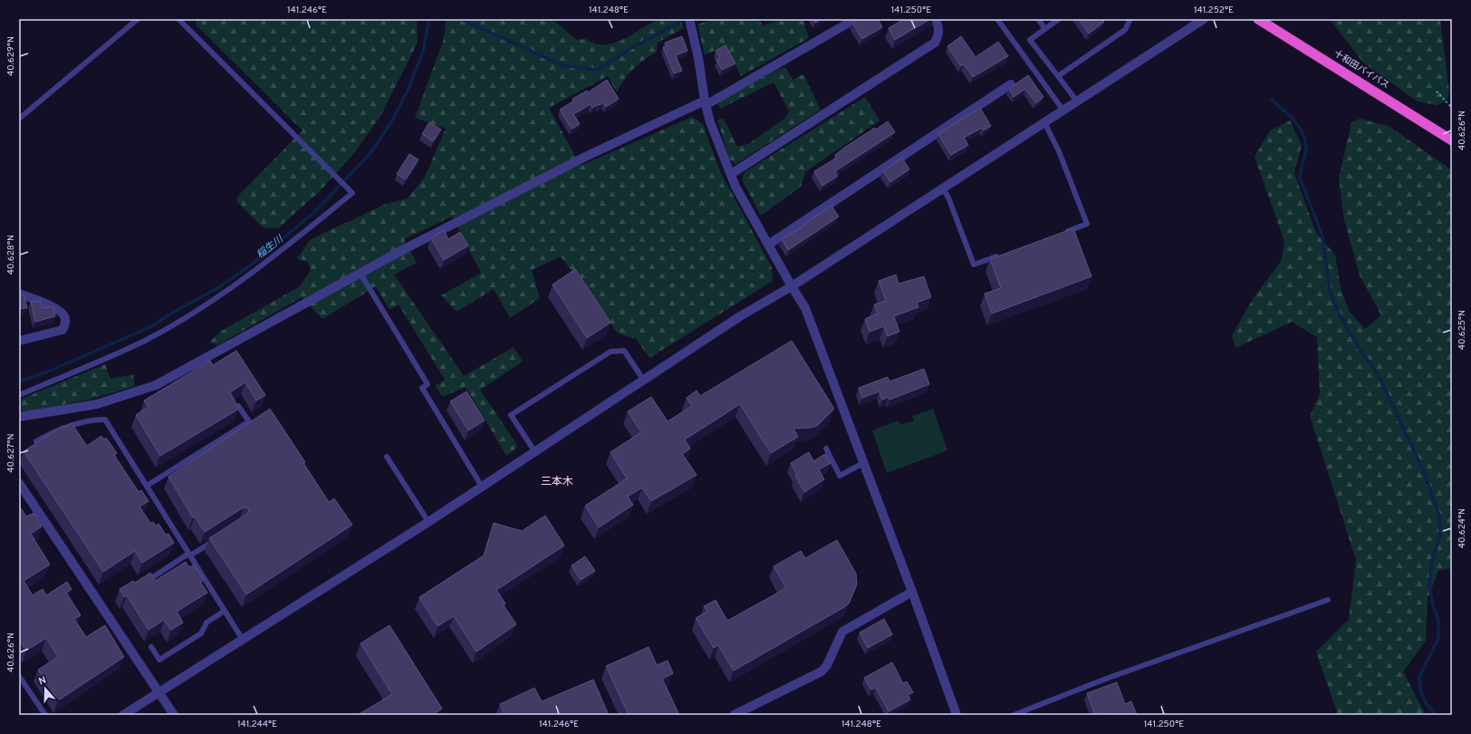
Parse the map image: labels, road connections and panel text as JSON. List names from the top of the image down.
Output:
{
  "streets": {
    "highway": ["十和田バイパス"]
  },
  "districts": ["三本木"],
  "water": ["稲生川"],
  "north": "top",
  "coordinates": [
    "141.246°E",
    "141.248°E",
    "141.250°E",
    "141.252°E",
    "40.629°N",
    "40.626°N",
    "40.628°N",
    "40.625°N",
    "40.627°N",
    "40.624°N",
    "141.244°E"
  ]
}
